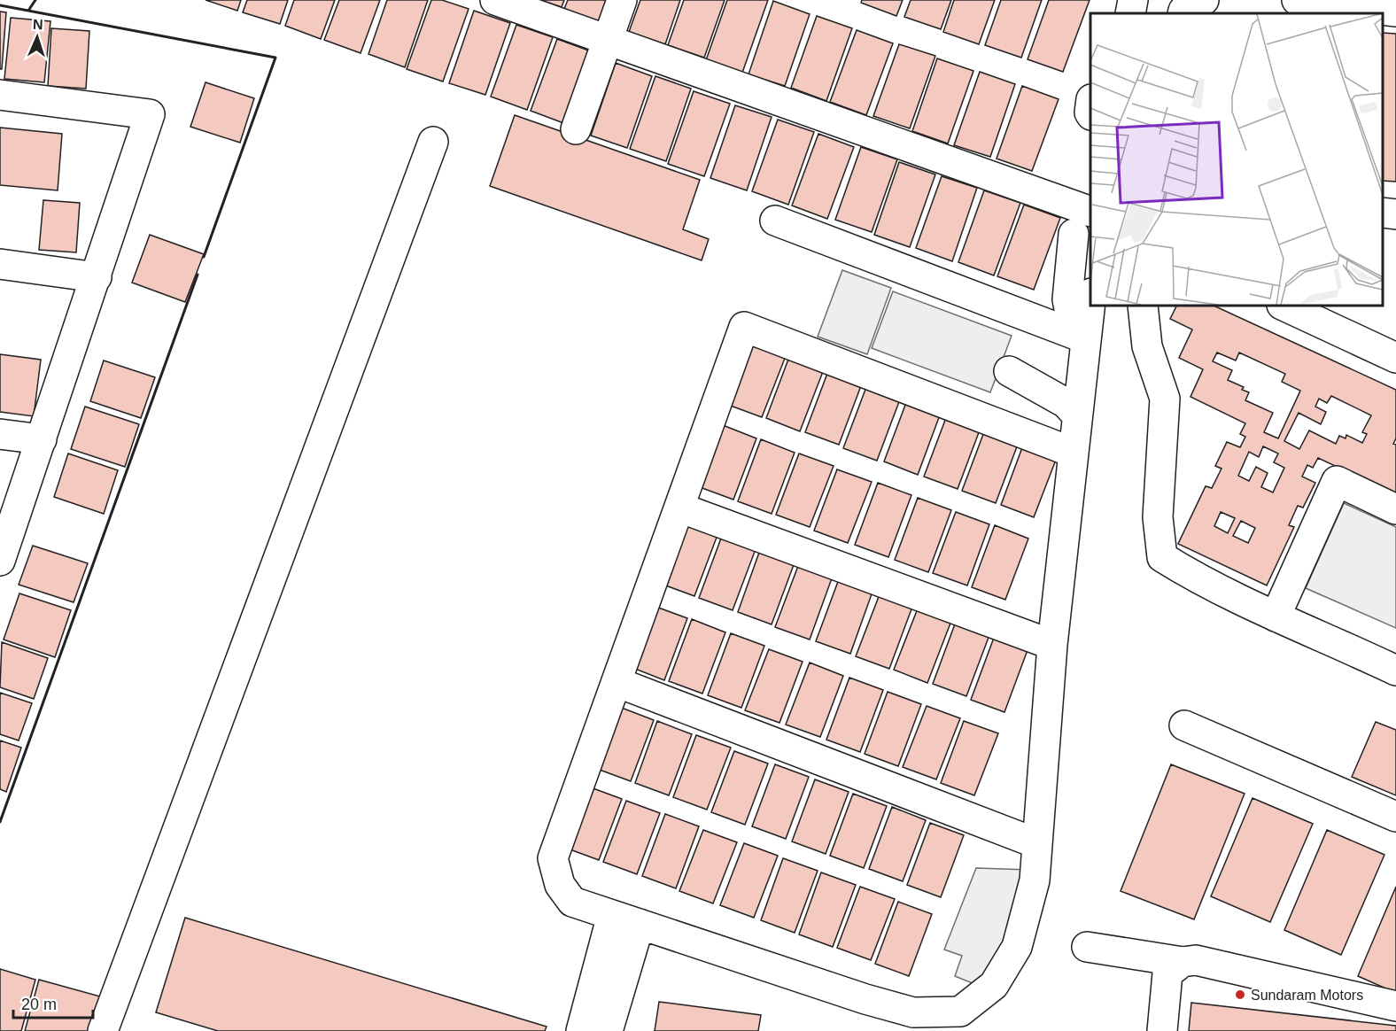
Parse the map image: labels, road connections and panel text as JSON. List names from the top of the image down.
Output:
{
  "places": ["Sundaram Motors"],
  "scale_bar": "20 m",
  "north": "top"
}
